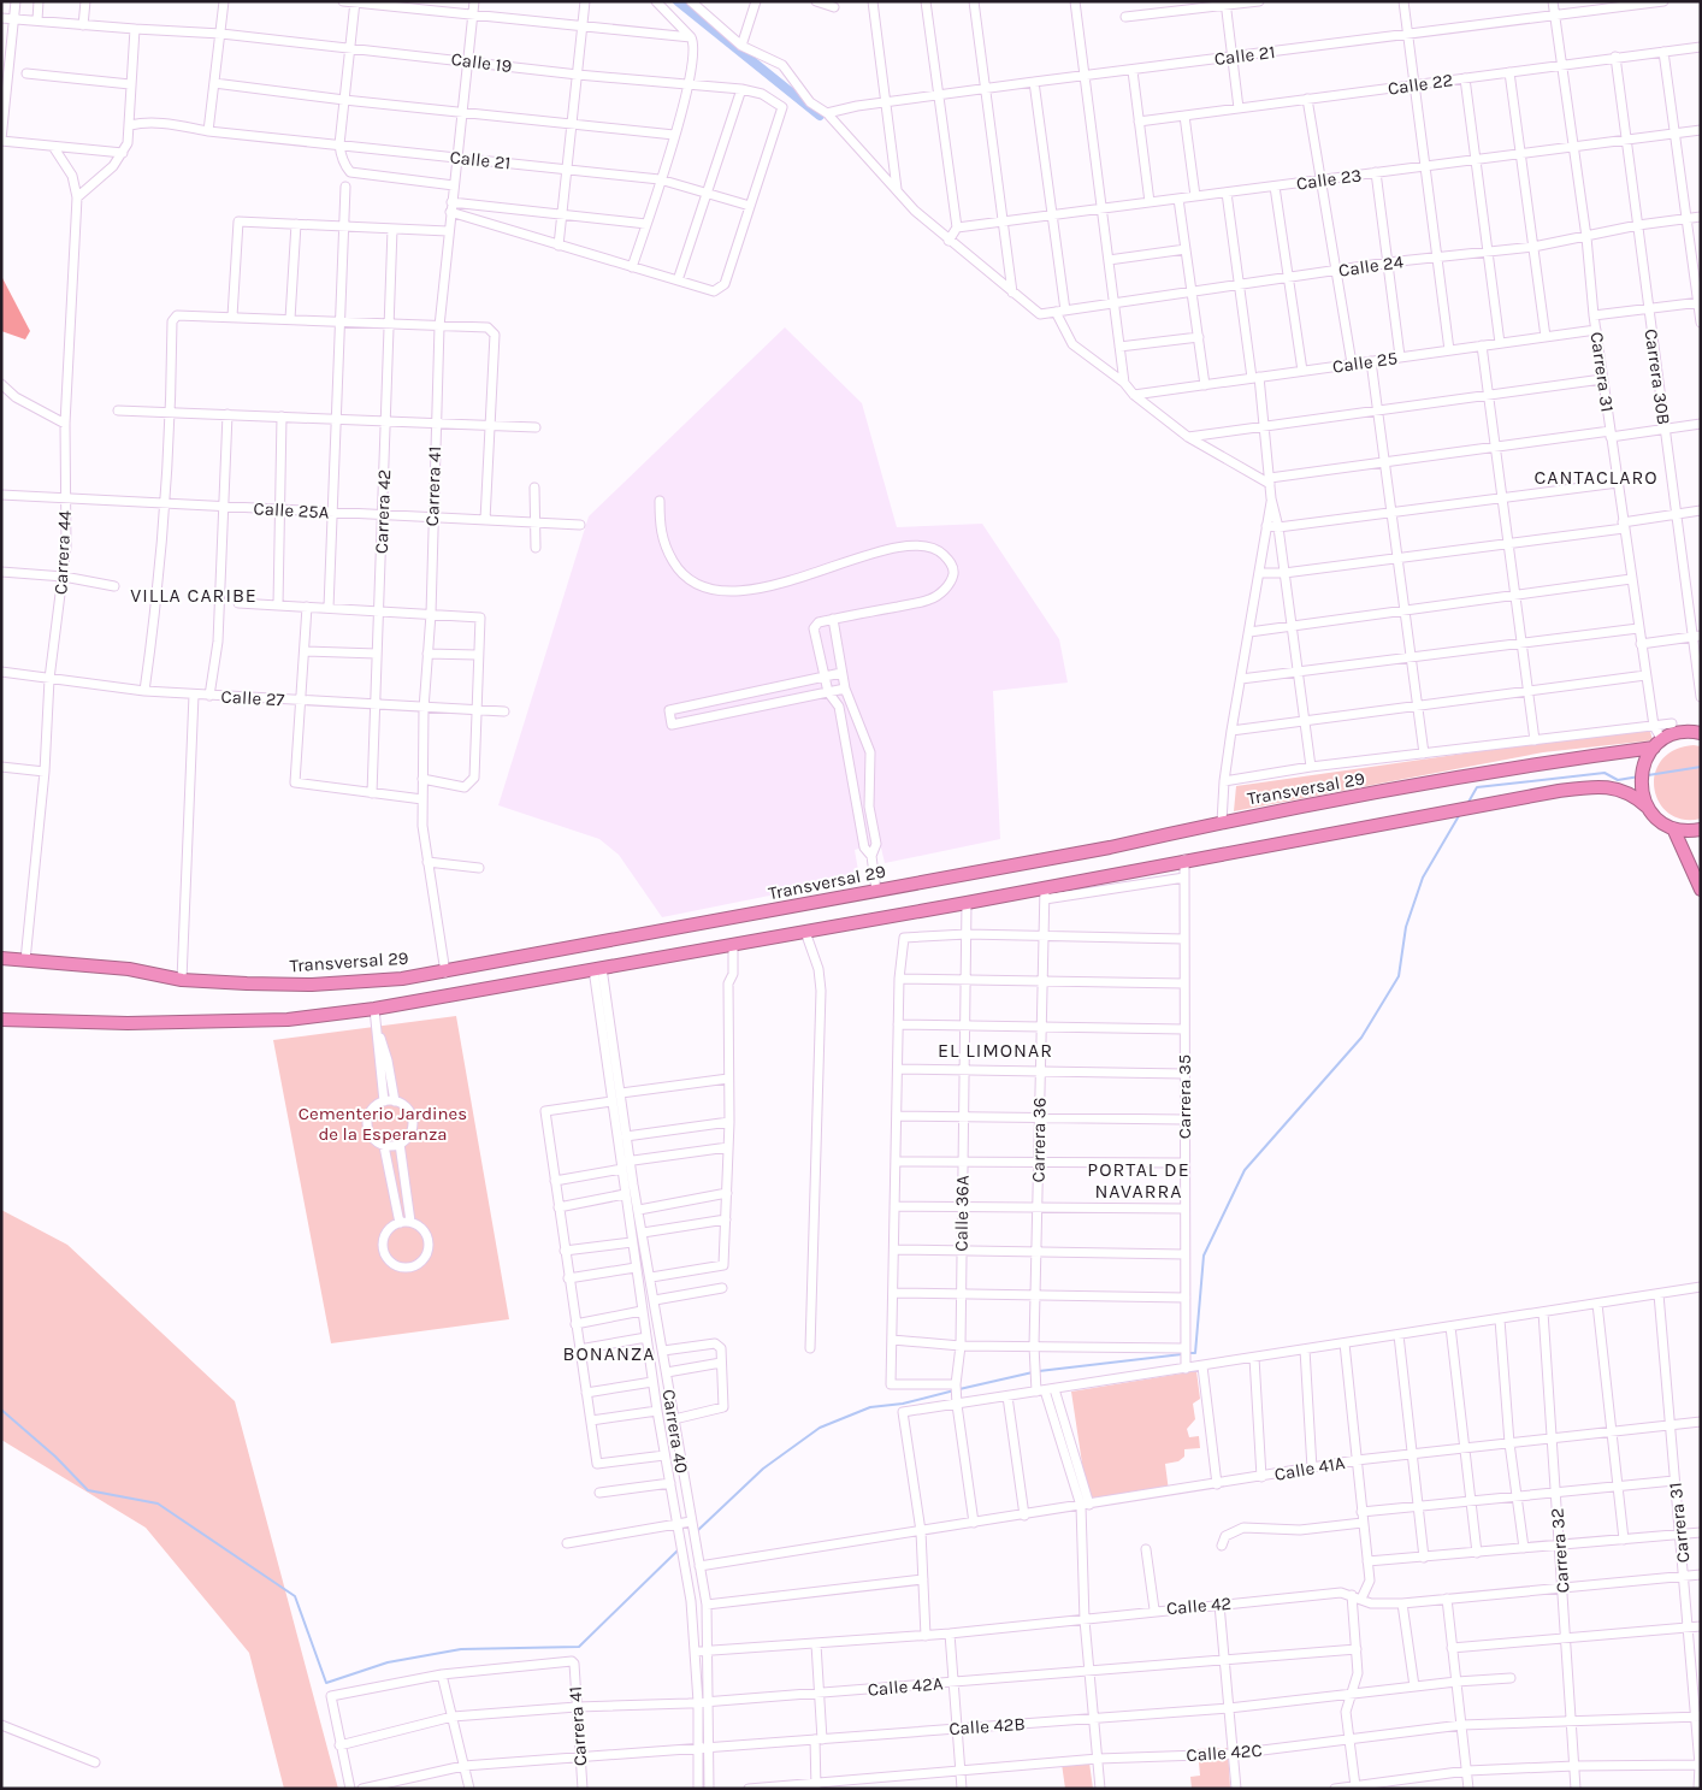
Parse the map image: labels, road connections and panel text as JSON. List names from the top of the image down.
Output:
{
  "streets": {
    "highway": ["Transversal 29"],
    "street": [
      "Calle 21",
      "Calle 19",
      "Calle 22",
      "Calle 23",
      "Calle 24",
      "Calle 25",
      "Carrera 31",
      "Carrera 30B",
      "Carrera 41",
      "Calle 25A",
      "Carrera 42",
      "Carrera 44",
      "Calle 27",
      "Carrera 35",
      "Carrera 36",
      "Calle 36A",
      "Carrera 40",
      "Calle 41A",
      "Carrera 32",
      "Calle 42",
      "Calle 42A",
      "Calle 42B",
      "Calle 42C"
    ]
  },
  "crossings": [
    ["Calle 21", "Calle 19"],
    ["Calle 21", "Carrera 31"],
    ["Calle 21", "Carrera 41"],
    ["Calle 19", "Carrera 41"],
    ["Calle 22", "Carrera 31"],
    ["Calle 22", "Carrera 30B"],
    ["Calle 23", "Carrera 31"],
    ["Calle 23", "Carrera 30B"],
    ["Calle 24", "Carrera 31"],
    ["Calle 24", "Carrera 30B"],
    ["Calle 25", "Carrera 31"],
    ["Carrera 31", "Transversal 29"],
    ["Carrera 31", "Calle 41A"],
    ["Carrera 31", "Calle 42"],
    ["Carrera 31", "Calle 42C"],
    ["Carrera 41", "Calle 25A"],
    ["Carrera 41", "Calle 27"],
    ["Carrera 41", "Transversal 29"],
    ["Carrera 41", "Calle 42A"],
    ["Carrera 41", "Calle 42B"],
    ["Calle 25A", "Carrera 42"],
    ["Calle 25A", "Carrera 44"],
    ["Carrera 42", "Calle 27"],
    ["Carrera 44", "Calle 27"],
    ["Carrera 44", "Transversal 29"],
    ["Carrera 36", "Calle 41A"],
    ["Calle 36A", "Calle 41A"],
    ["Carrera 40", "Calle 41A"],
    ["Carrera 40", "Calle 42"],
    ["Carrera 40", "Calle 42A"],
    ["Carrera 40", "Calle 42B"],
    ["Calle 41A", "Carrera 32"],
    ["Carrera 32", "Calle 42"],
    ["Carrera 32", "Calle 42C"]
  ],
  "districts": [
    "CANTACLARO",
    "VILLA CARIBE",
    "EL LIMONAR",
    "PORTAL DE NAVARRA",
    "BONANZA"
  ],
  "parks": ["Cementerio Jardines de la Esperanza"]
}
